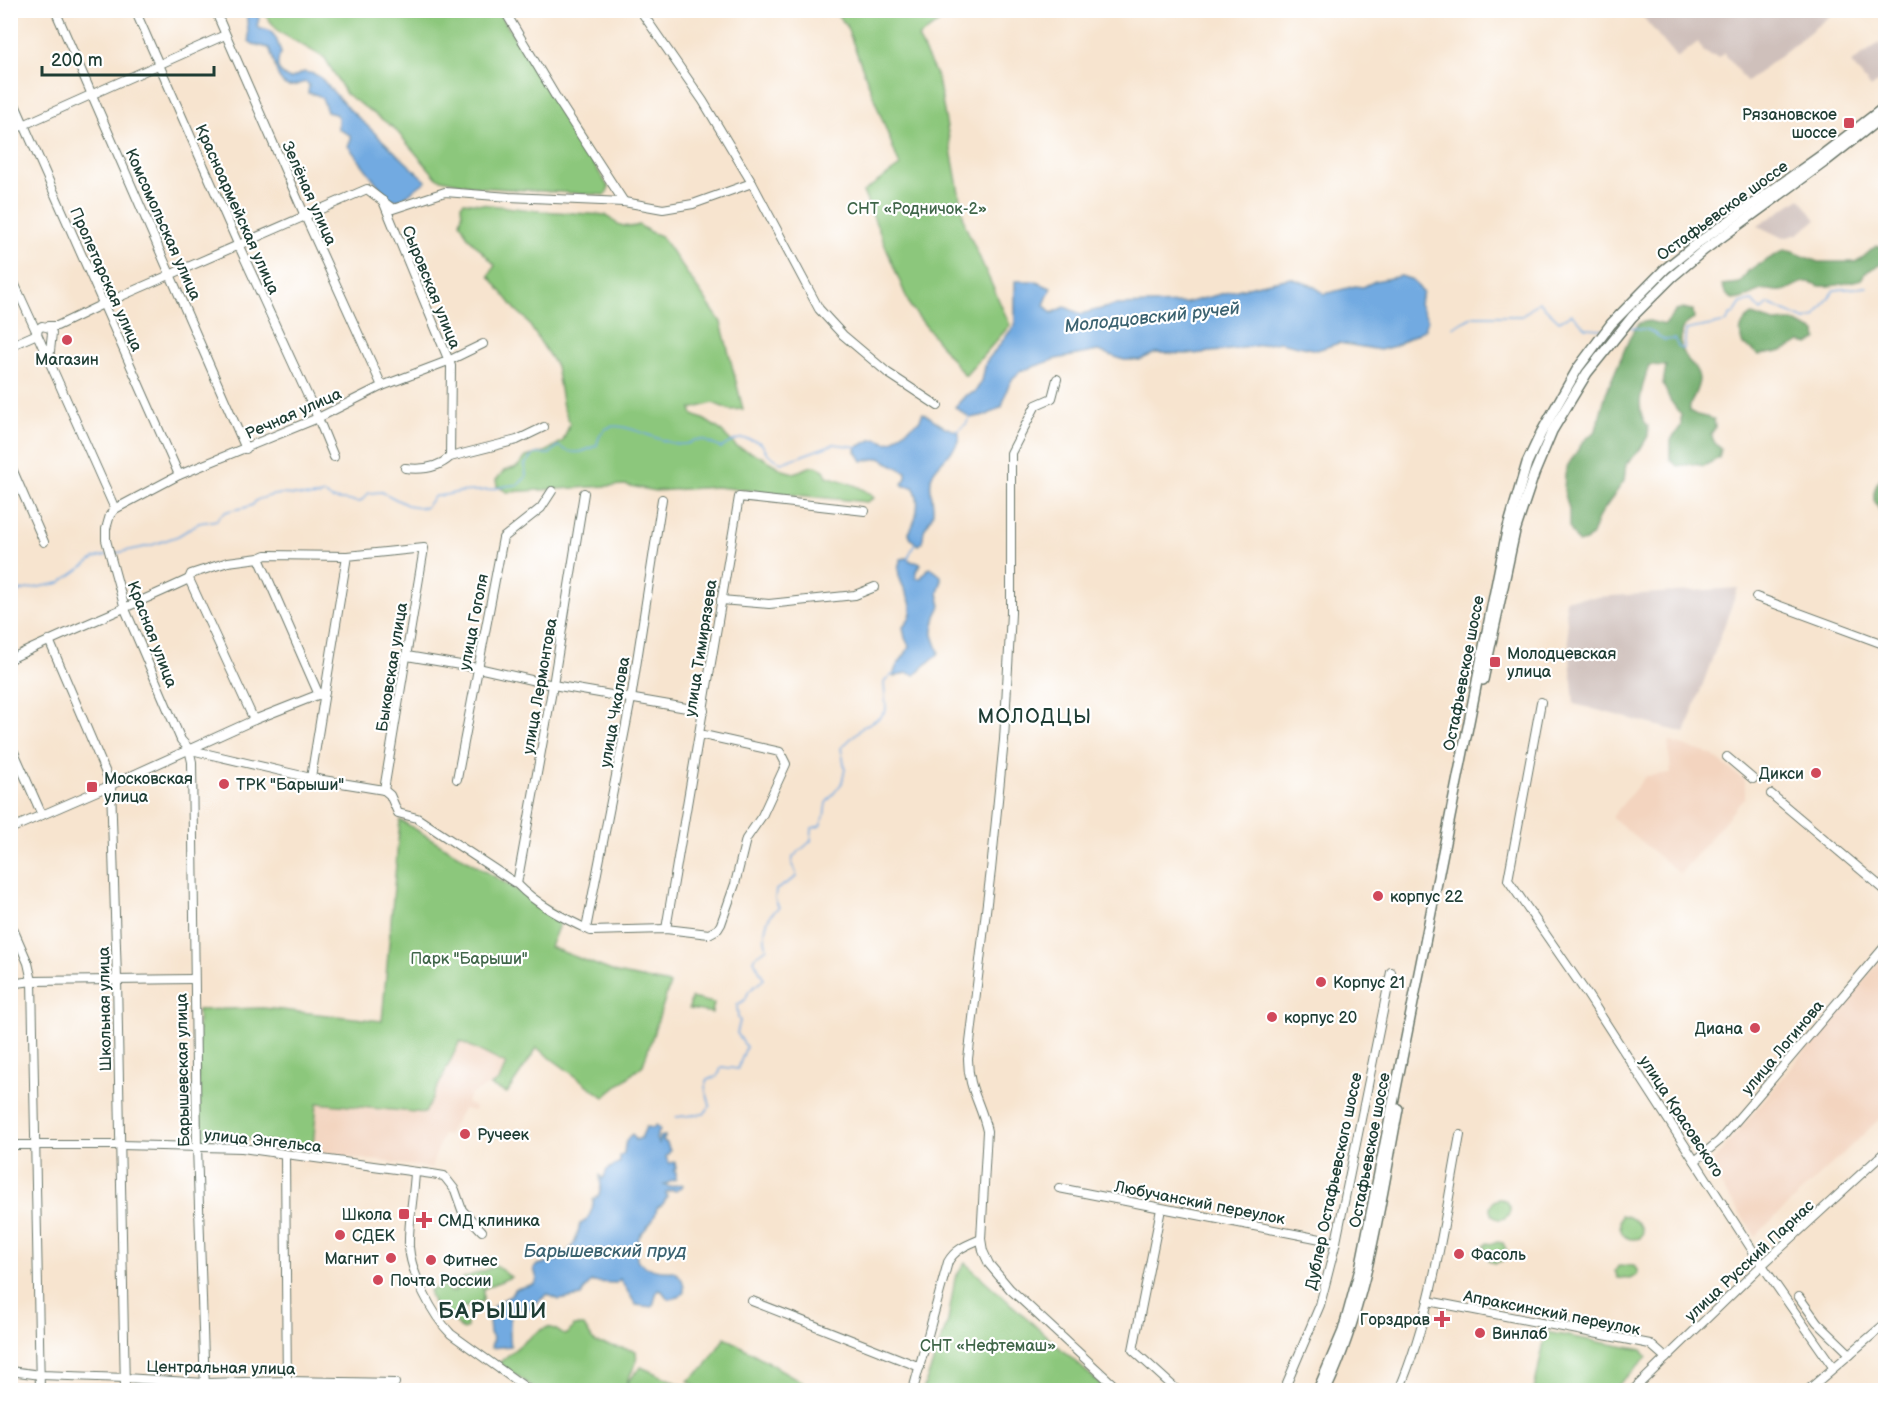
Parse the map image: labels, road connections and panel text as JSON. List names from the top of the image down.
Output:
{
  "streets": {
    "main road": ["Остафьевское шоссе"],
    "street": [
      "Зелёная улица",
      "Красноармейская улица",
      "Комсомольская улица",
      "Пролетарская улица",
      "Сыровская улица",
      "Речная улица",
      "улица Гоголя",
      "Красная улица",
      "улица Тимирязева",
      "Быковская улица",
      "улица Лермонтова",
      "улица Чкалова",
      "Школьная улица",
      "улица Логинова",
      "Барышевская улица",
      "улица Красовского",
      "улица Энгельса",
      "Дублер Остафьевского шоссе",
      "Любучанский переулок",
      "улица Русский Парнас",
      "Апраксинский переулок",
      "Центральная улица"
    ]
  },
  "crossings": [
    ["Зелёная улица", "Речная улица"],
    ["Красноармейская улица", "Речная улица"],
    ["Комсомольская улица", "Речная улица"],
    ["Пролетарская улица", "Речная улица"],
    ["Сыровская улица", "Речная улица"],
    ["Речная улица", "Красная улица"],
    ["Красная улица", "Барышевская улица"],
    ["Школьная улица", "улица Энгельса"],
    ["Школьная улица", "Центральная улица"],
    ["улица Логинова", "улица Красовского"],
    ["Барышевская улица", "улица Энгельса"],
    ["Барышевская улица", "Центральная улица"],
    ["улица Красовского", "улица Русский Парнас"],
    ["Дублер Остафьевского шоссе", "Любучанский переулок"],
    ["улица Русский Парнас", "Апраксинский переулок"]
  ],
  "districts": ["МОЛОДЦЫ", "БАРЫШИ"],
  "water": ["Молодцовский ручей", "Барышевский пруд"],
  "parks": ["СНТ «Родничок-2»", "Парк \"Барыши\"", "СНТ «Нефтемаш»"],
  "places": {
    "transit": [
      "Рязановское шоссе",
      "Молодцевская улица",
      "Московская улица",
      "Школа"
    ],
    "other": [
      "Магазин",
      "Дикси",
      "ТРК \"Барыши\"",
      "корпус 22",
      "Корпус 21",
      "корпус 20",
      "Диана",
      "Ручеек",
      "СДЕК",
      "Фасоль",
      "Магнит",
      "Фитнес",
      "Почта России",
      "Винлаб"
    ],
    "health": ["СМД клиника", "Горздрав"]
  },
  "scale_bar": "200 m"
}
